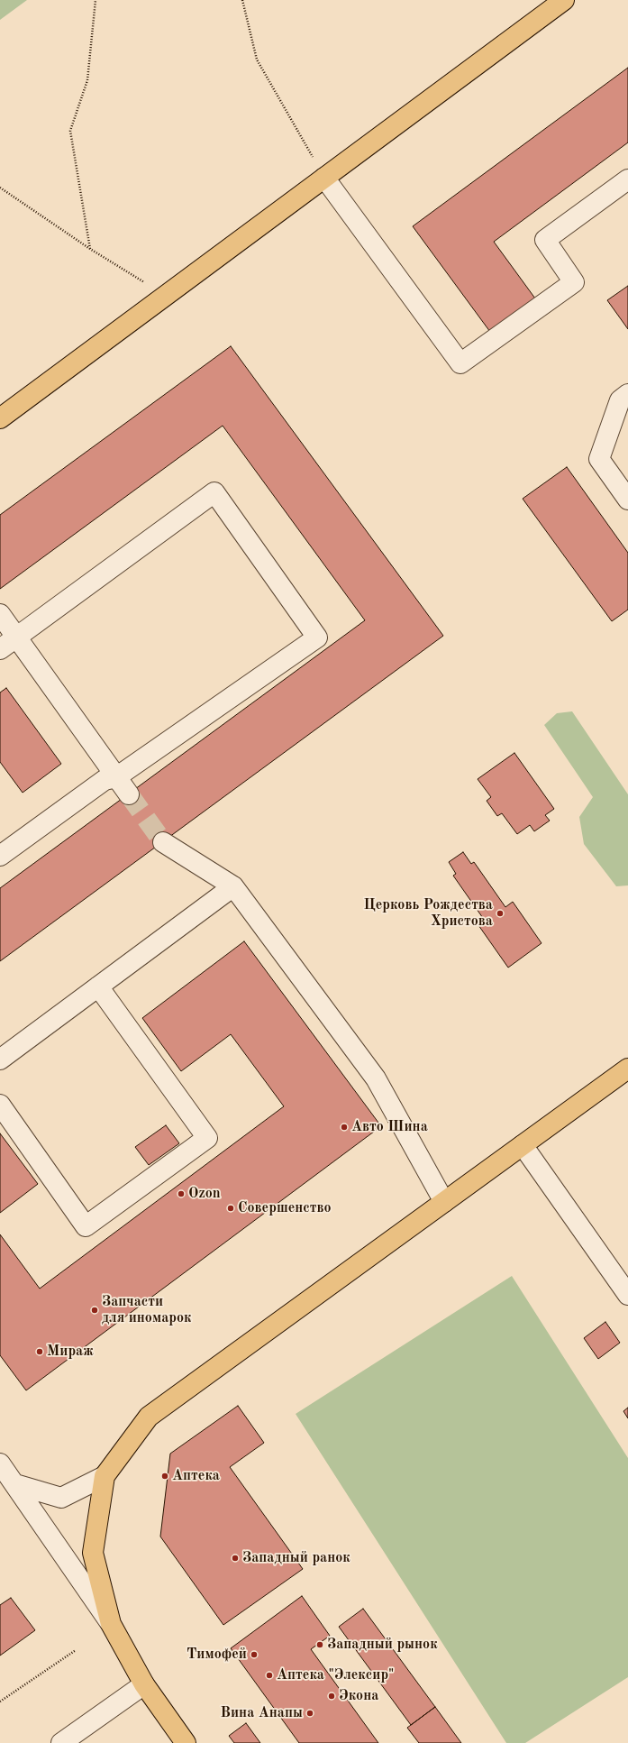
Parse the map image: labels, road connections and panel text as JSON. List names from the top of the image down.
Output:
{
  "places": [
    "Церковь Рождества Христова",
    "Авто Шина",
    "Ozon",
    "Совершенство",
    "Запчасти для иномарок",
    "Мираж",
    "Аптека",
    "Западный ранок",
    "Западный рынок",
    "Тимофей",
    "Аптека \"Элексир\"",
    "Экона",
    "Вина Анапы"
  ]
}
